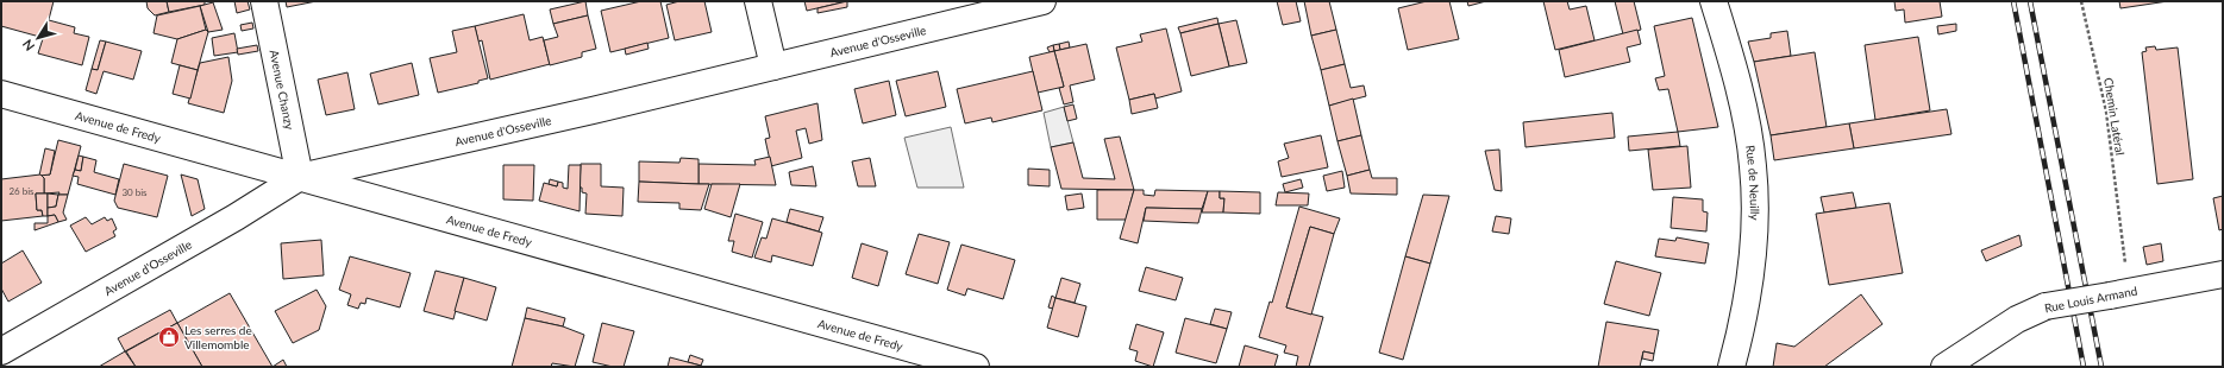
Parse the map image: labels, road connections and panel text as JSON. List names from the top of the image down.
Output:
{
  "streets": {
    "street": [
      "Avenue d'Osseville",
      "Avenue Chanzy",
      "Avenue de Fredy",
      "Rue de Neuilly",
      "Rue Louis Armand"
    ],
    "path": ["Chemin Latéral"]
  },
  "crossings": [
    ["Avenue d'Osseville", "Avenue Chanzy"],
    ["Avenue d'Osseville", "Avenue de Fredy"],
    ["Avenue Chanzy", "Avenue de Fredy"]
  ],
  "places": {
    "shop": ["Les serres de Villemomble"]
  },
  "house_numbers": ["26 bis", "30 bis"],
  "north": "bottom left"
}
